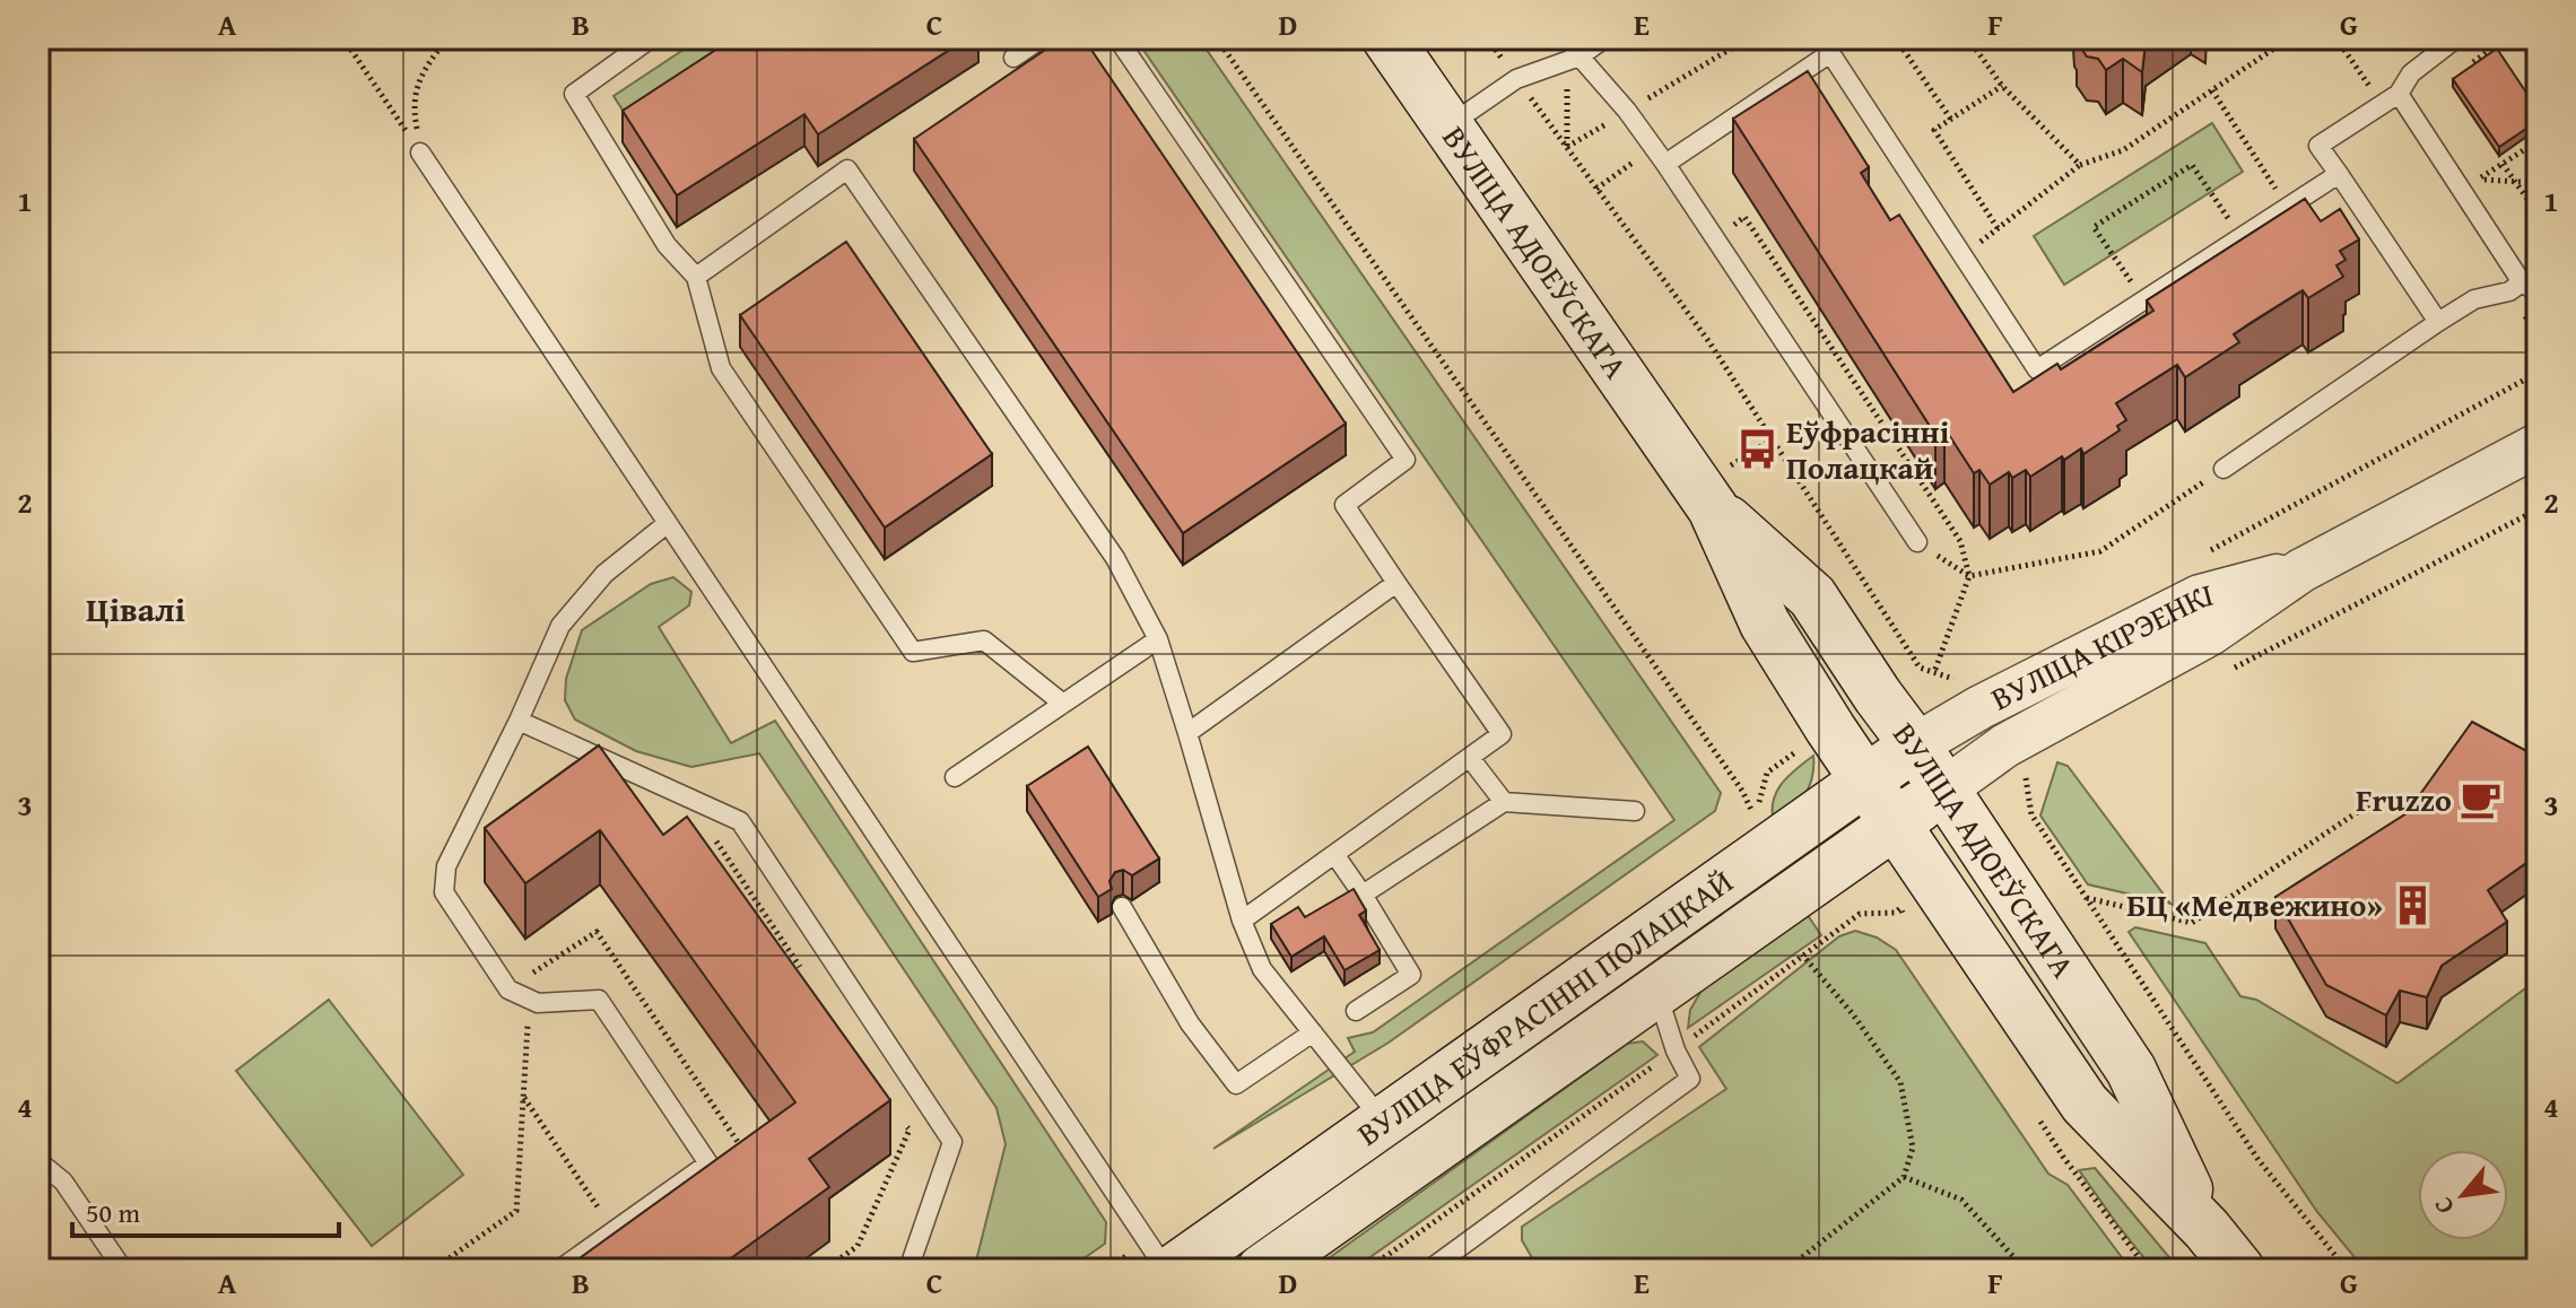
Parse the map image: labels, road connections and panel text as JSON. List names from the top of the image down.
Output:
{
  "streets": {
    "main road": ["ВУЛІЦА АДОЕЎСКАГА", "ВУЛІЦА ЕЎФРАСІННІ ПОЛАЦКАЙ"],
    "street": ["ВУЛІЦА КІРЭЕНКІ"]
  },
  "crossings": [
    ["ВУЛІЦА АДОЕЎСКАГА", "ВУЛІЦА КІРЭЕНКІ"],
    ["ВУЛІЦА АДОЕЎСКАГА", "ВУЛІЦА ЕЎФРАСІННІ ПОЛАЦКАЙ"],
    ["ВУЛІЦА КІРЭЕНКІ", "ВУЛІЦА ЕЎФРАСІННІ ПОЛАЦКАЙ"]
  ],
  "districts": ["Цівалі"],
  "places": {
    "bus stop": ["Еўфрасінні Полацкай"],
    "cafe": ["Fruzzo"],
    "building": ["БЦ «Медвежино»"]
  },
  "scale_bar": "50 m",
  "north": "bottom left",
  "grid": {
    "columns": [
      "A",
      "B",
      "C",
      "D",
      "E",
      "F",
      "G"
    ],
    "rows": [
      "1",
      "2",
      "3",
      "4"
    ]
  }
}
